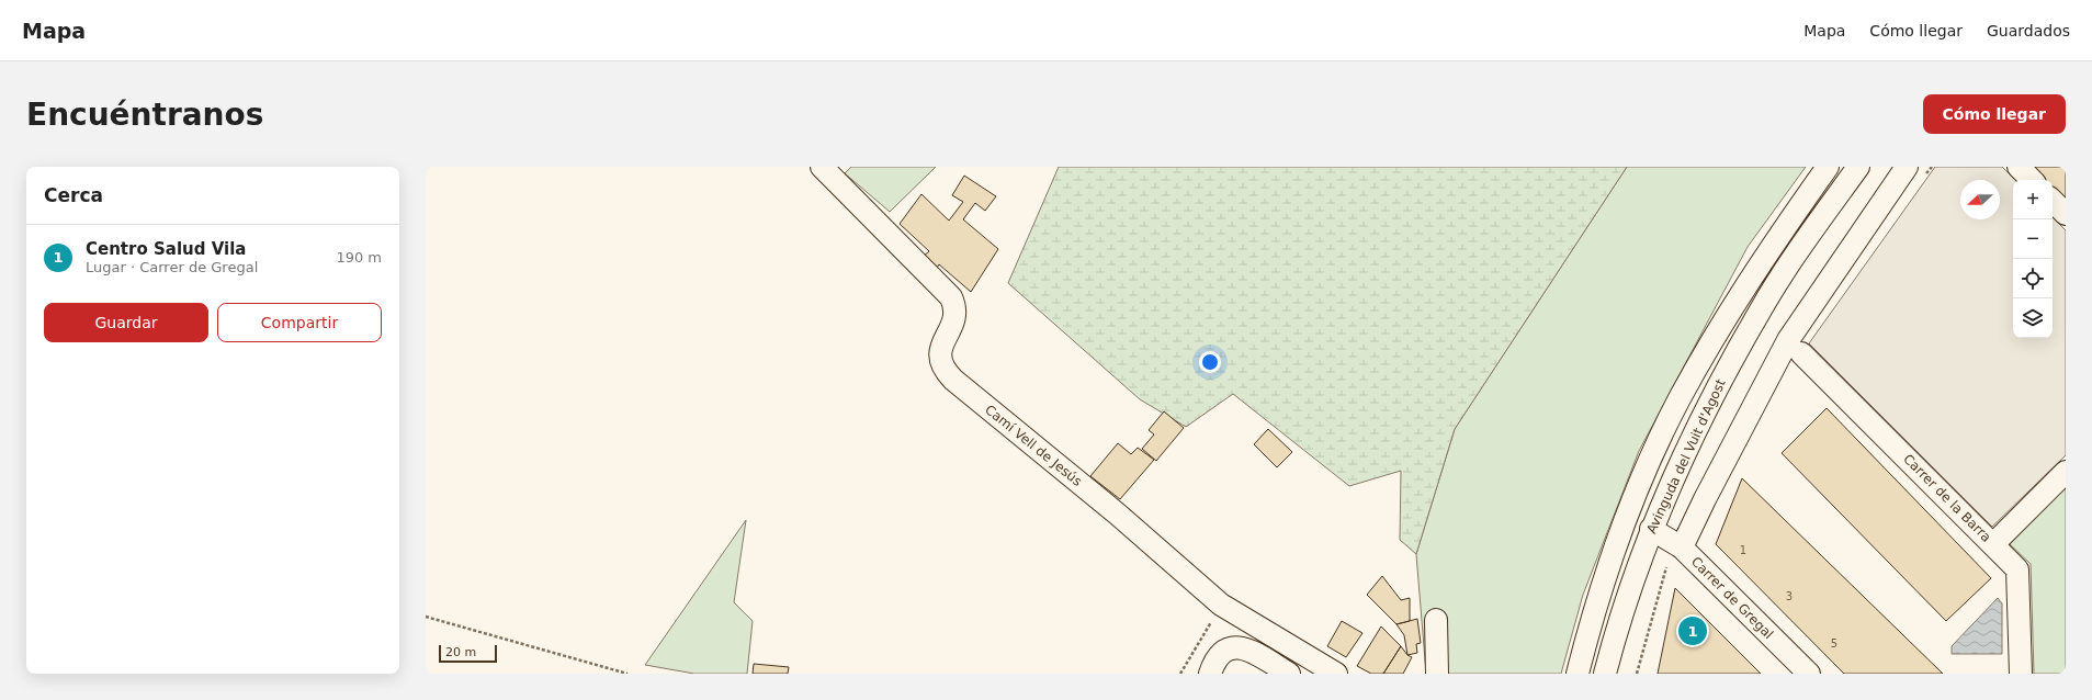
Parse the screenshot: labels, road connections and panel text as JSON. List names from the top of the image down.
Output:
{
  "streets": {
    "street": [
      "Camí Vell de Jesús",
      "Avinguda del Vuit d'Agost",
      "Carrer de la Barra",
      "Carrer de Gregal"
    ]
  },
  "crossings": [
    ["Avinguda del Vuit d'Agost", "Carrer de Gregal"]
  ],
  "house_numbers": ["1", "3", "5"],
  "scale_bar": "20 m",
  "north": "left",
  "page": {
    "header": "Mapa",
    "nav": ["Mapa", "Cómo llegar", "Guardados"],
    "buttons": [
      "Cómo llegar",
      ["Guardar", "Compartir"]
    ],
    "title": "Encuéntranos",
    "heading": "Cerca",
    "map_buttons": ["+", "−"],
    "list": [
      {
        "mark": "1",
        "name": "Centro Salud Vila",
        "note": "Lugar · Carrer de Gregal",
        "value": "190 m"
      }
    ],
    "pins": "1",
    "scale": "20 m"
  }
}
